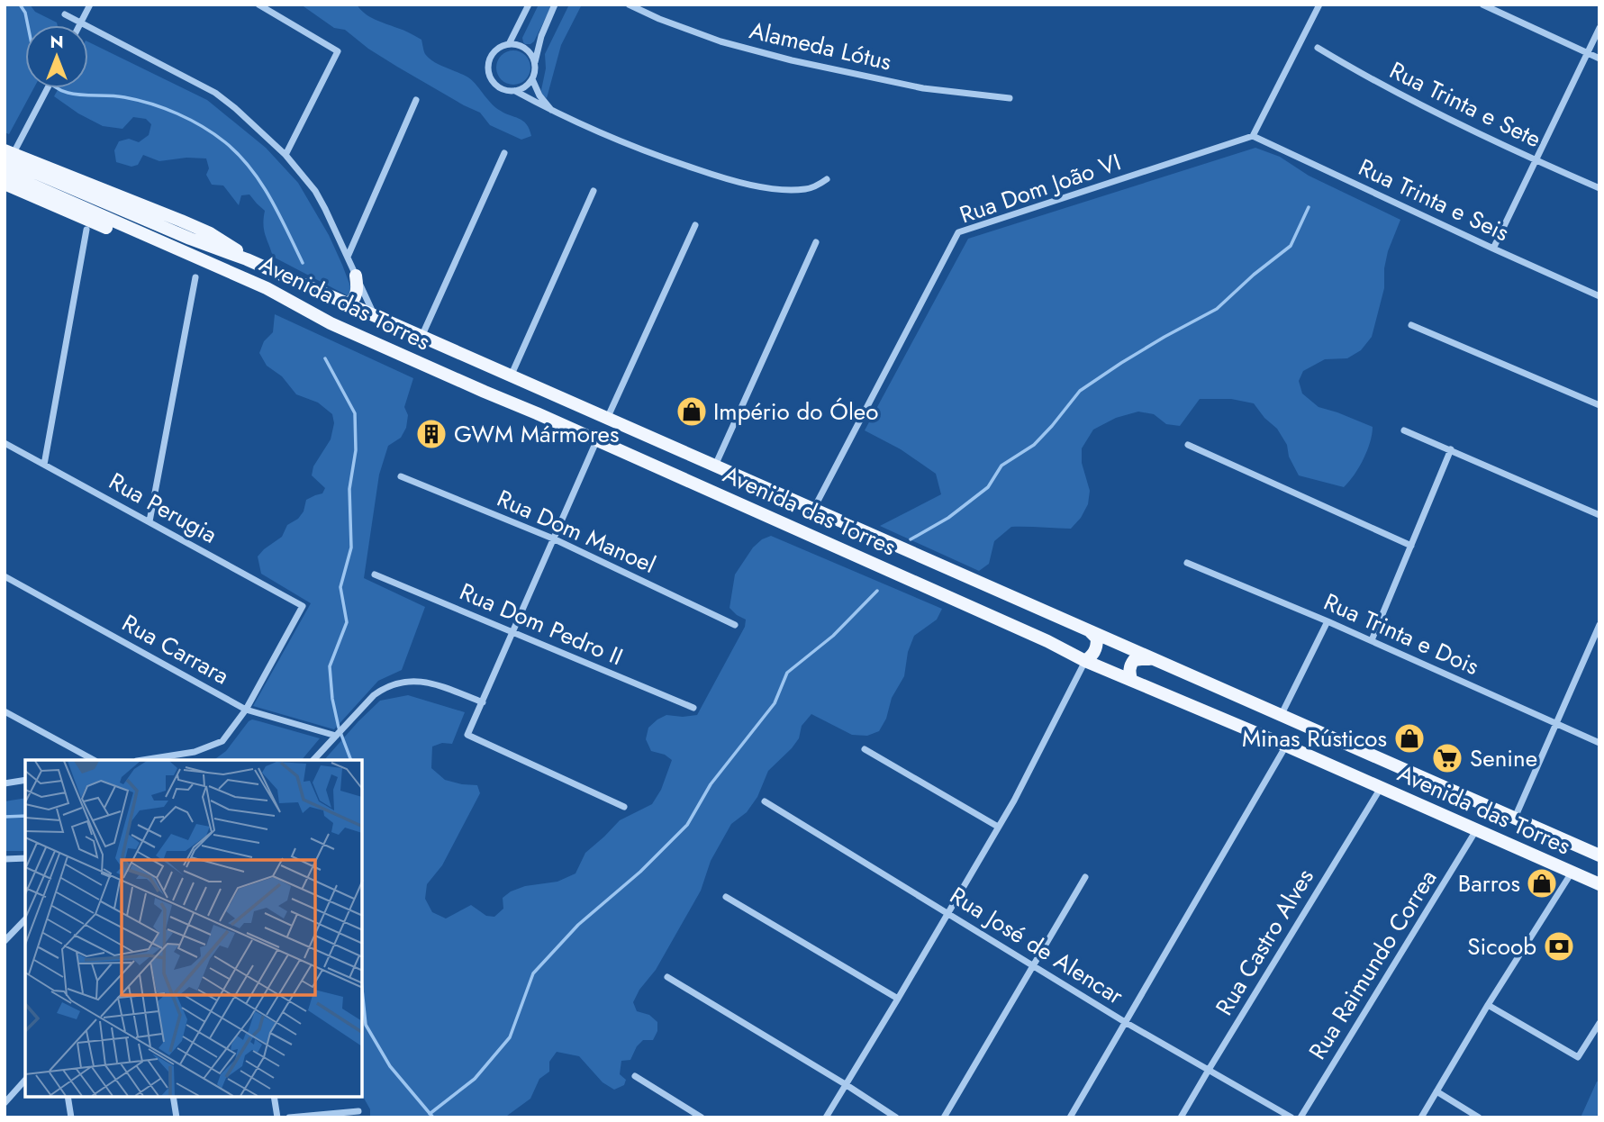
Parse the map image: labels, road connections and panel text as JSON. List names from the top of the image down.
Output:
{
  "streets": {
    "main road": ["Avenida das Torres"],
    "street": [
      "Alameda Lótus",
      "Rua Trinta e Sete",
      "Rua Dom João VI",
      "Rua Trinta e Seis",
      "Rua Perugia",
      "Rua Dom Manoel",
      "Rua Dom Pedro II",
      "Rua Trinta e Dois",
      "Rua Carrara",
      "Rua Castro Alves",
      "Rua José de Alencar",
      "Rua Raimundo Correa"
    ]
  },
  "crossings": [
    ["Rua Dom João VI", "Rua Trinta e Seis"],
    ["Rua Dom João VI", "Avenida das Torres"],
    ["Avenida das Torres", "Rua Castro Alves"],
    ["Avenida das Torres", "Rua Raimundo Correa"],
    ["Rua Perugia", "Rua Carrara"],
    ["Rua Castro Alves", "Rua José de Alencar"]
  ],
  "places": {
    "shop": ["Império do Óleo", "Minas Rústicos", "Barros"],
    "building": ["GWM Mármores"],
    "supermarket": ["Senine"],
    "bank": ["Sicoob"]
  },
  "north": "top"
}
